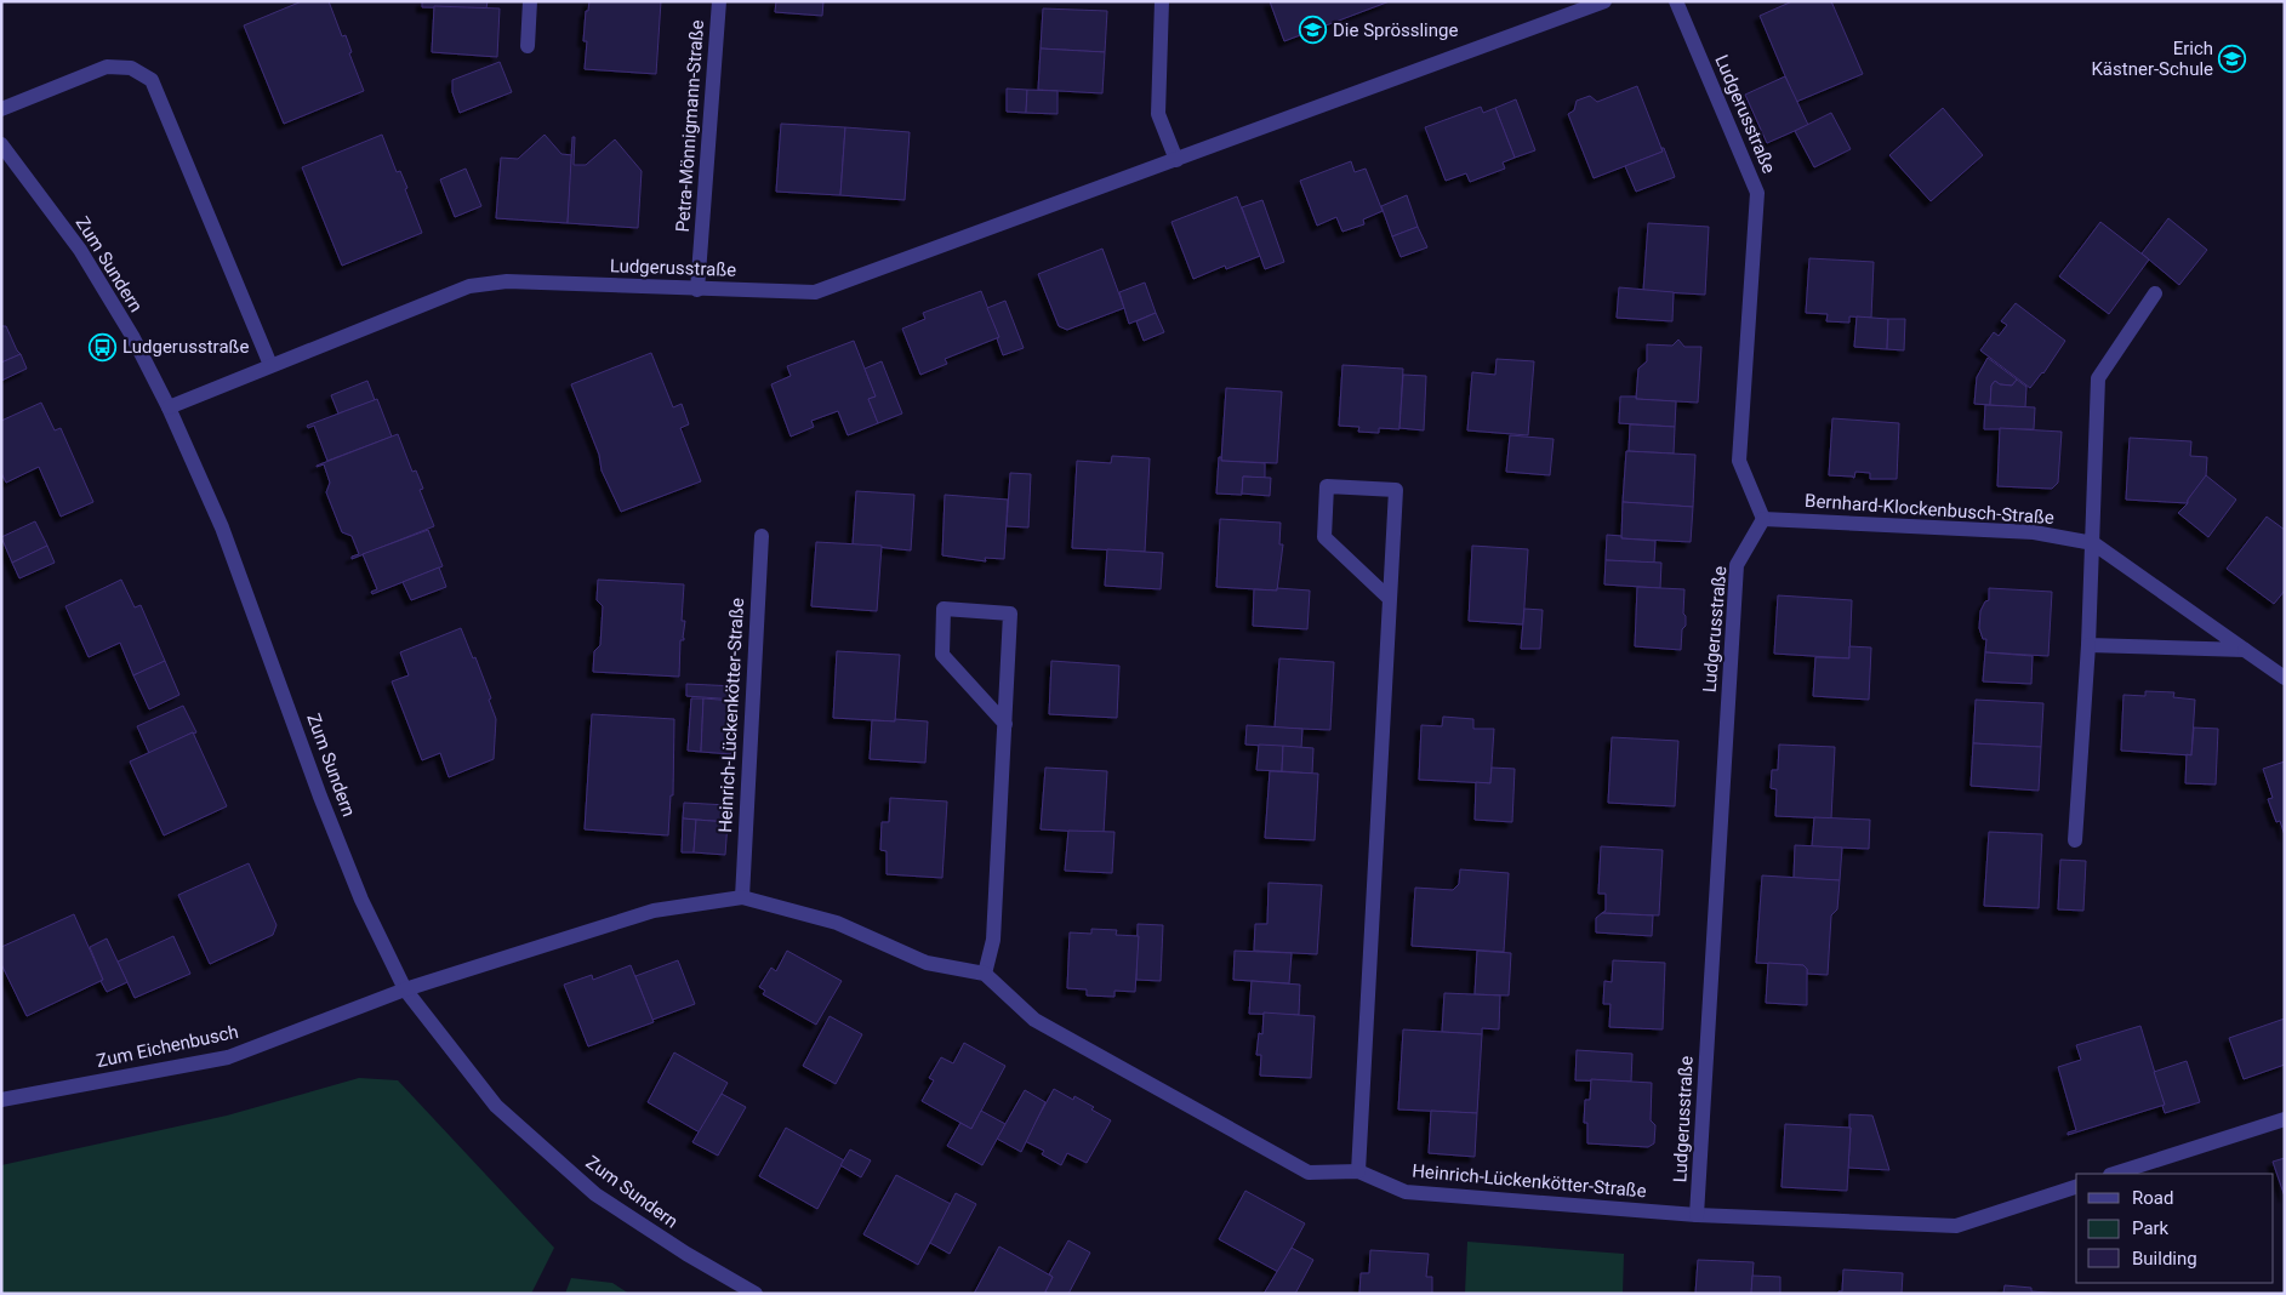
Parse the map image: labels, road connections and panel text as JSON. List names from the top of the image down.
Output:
{
  "streets": {
    "street": [
      "Ludgerusstraße",
      "Petra-Mönnigmann-Straße",
      "Zum Sundern",
      "Bernhard-Klockenbusch-Straße",
      "Heinrich-Lückenkötter-Straße",
      "Zum Eichenbusch"
    ]
  },
  "crossings": [
    ["Ludgerusstraße", "Petra-Mönnigmann-Straße"],
    ["Ludgerusstraße", "Zum Sundern"],
    ["Ludgerusstraße", "Bernhard-Klockenbusch-Straße"],
    ["Ludgerusstraße", "Heinrich-Lückenkötter-Straße"],
    ["Zum Sundern", "Zum Eichenbusch"]
  ],
  "places": {
    "school or university": ["Die Sprösslinge", "Erich Kästner-Schule"],
    "bus stop": ["Ludgerusstraße"]
  },
  "legend": ["Road", "Park", "Building"]
}
